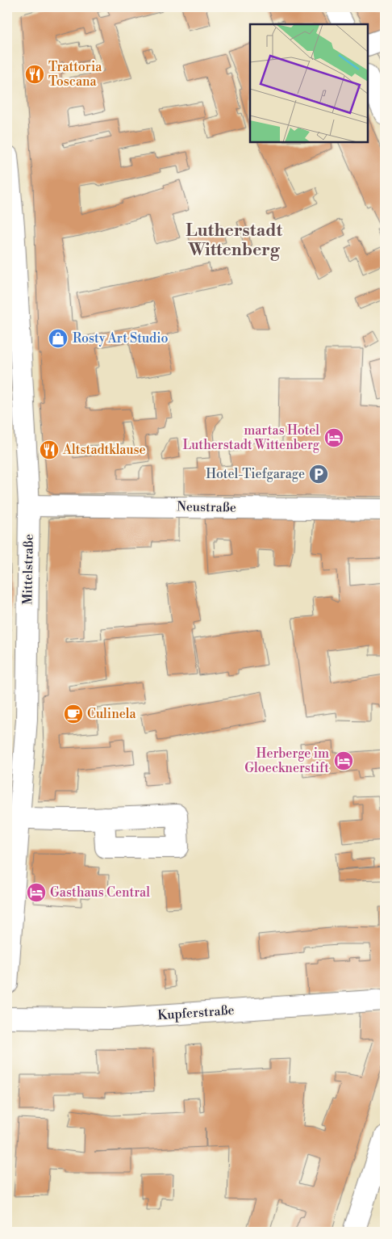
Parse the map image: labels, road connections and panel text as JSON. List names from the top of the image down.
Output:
{
  "streets": {
    "street": ["Neustraße", "Mittelstraße", "Kupferstraße"]
  },
  "crossings": [
    ["Neustraße", "Mittelstraße"]
  ],
  "districts": ["Lutherstadt Wittenberg"],
  "places": {
    "restaurant": ["Trattoria Toscana", "Altstadtklause"],
    "shop": ["Rosty Art Studio"],
    "hotel": ["martas Hotel Lutherstadt Wittenberg", "Herberge im Gloecknerstift", "Gasthaus Central"],
    "parking": ["Hotel-Tiefgarage"],
    "cafe": ["Culinela"]
  }
}
